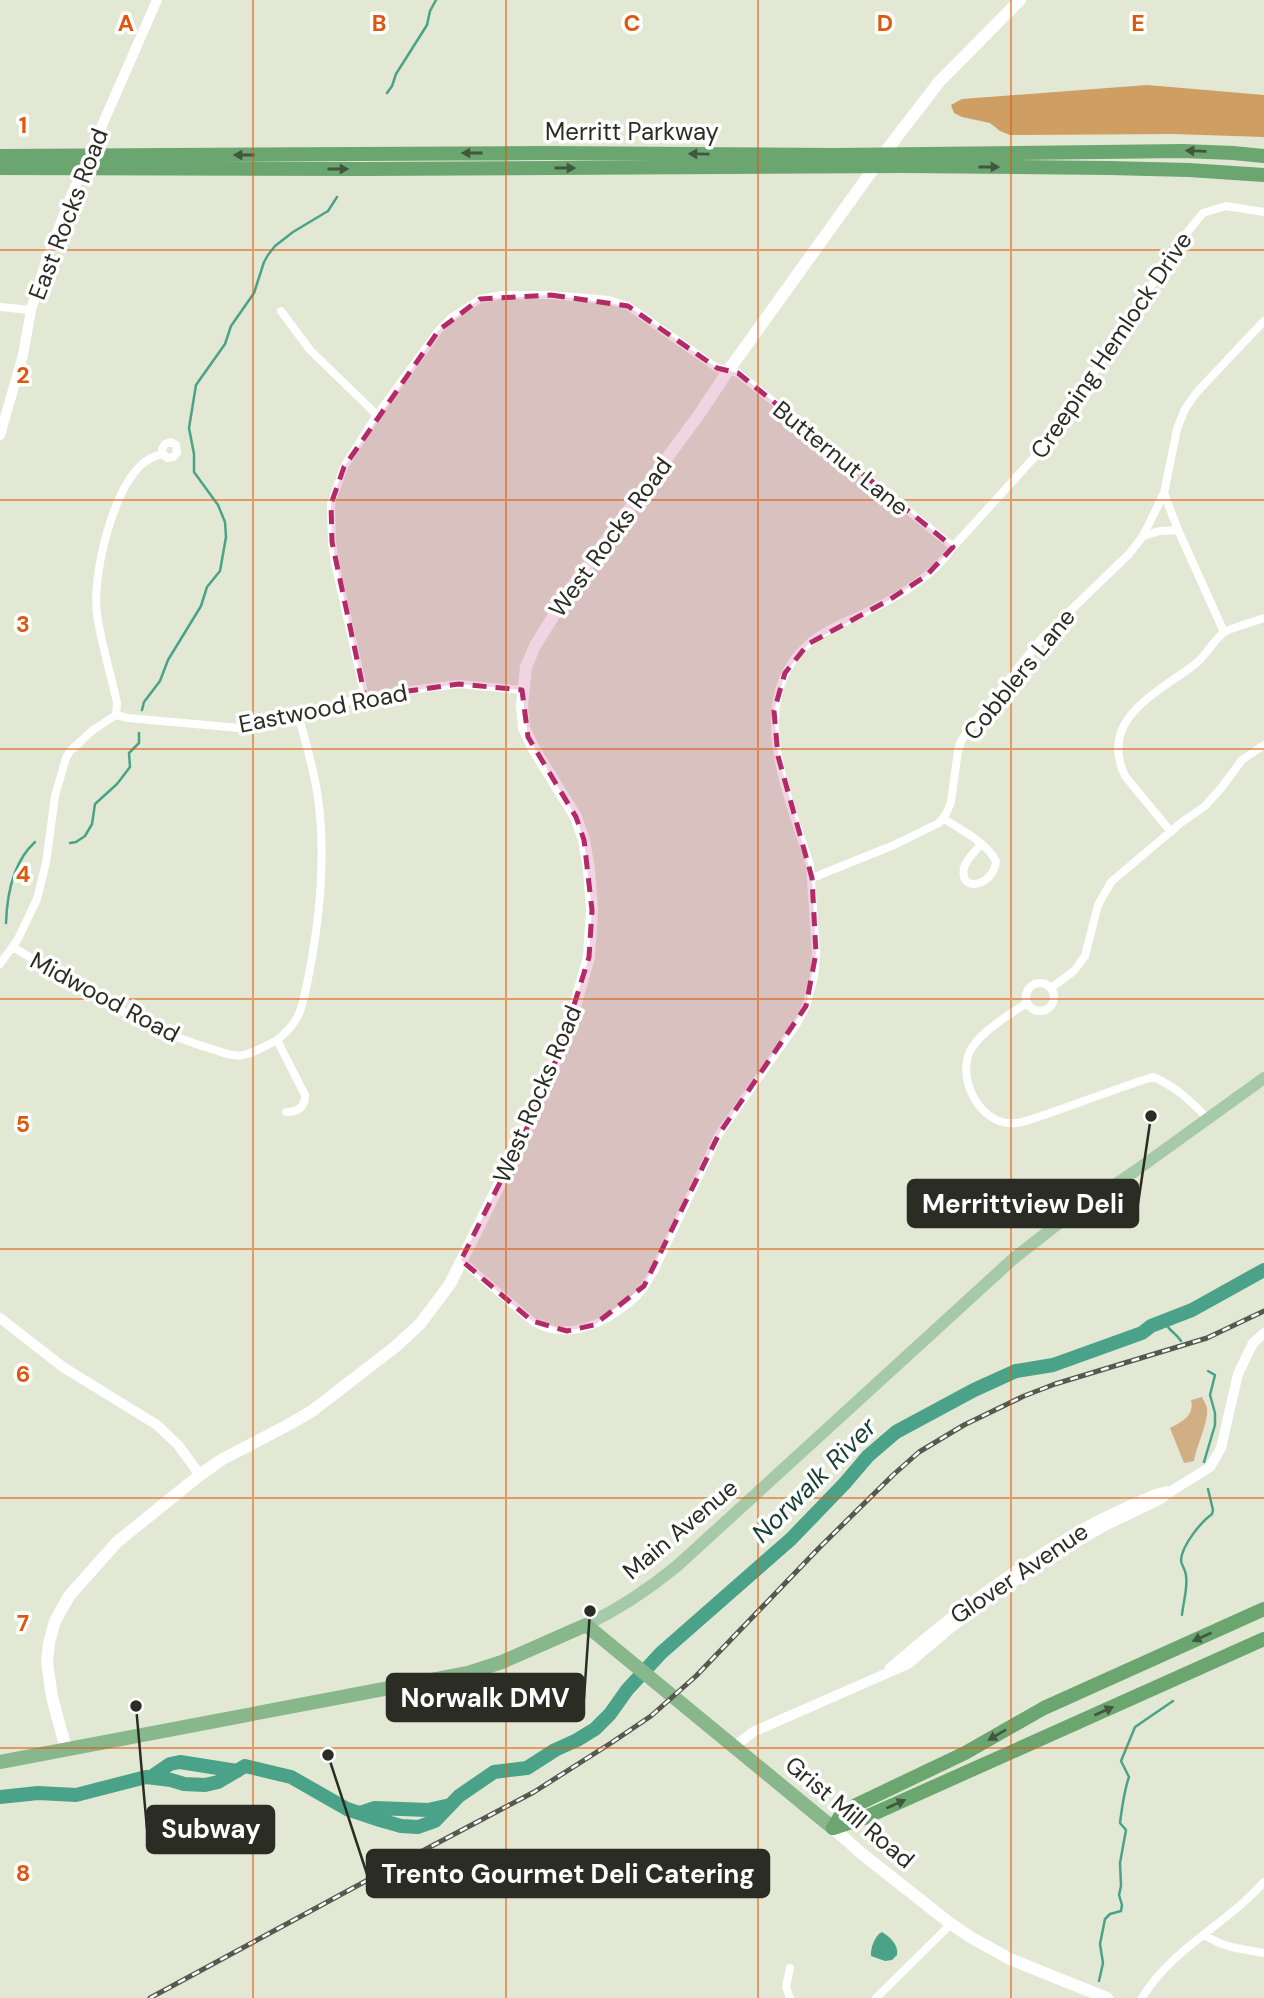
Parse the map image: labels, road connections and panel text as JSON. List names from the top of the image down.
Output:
{
  "streets": {
    "highway": ["Merritt Parkway", "Main Avenue", "Grist Mill Road"],
    "main road": ["West Rocks Road"],
    "street": [
      "East Rocks Road",
      "Creeping Hemlock Drive",
      "Butternut Lane",
      "Cobblers Lane",
      "Eastwood Road",
      "Midwood Road",
      "Glover Avenue"
    ]
  },
  "crossings": [
    ["Creeping Hemlock Drive", "Butternut Lane"],
    ["Creeping Hemlock Drive", "West Rocks Road"],
    ["Butternut Lane", "West Rocks Road"],
    ["Butternut Lane", "Eastwood Road"],
    ["West Rocks Road", "Eastwood Road"],
    ["West Rocks Road", "Main Avenue"],
    ["Main Avenue", "Grist Mill Road"],
    ["Glover Avenue", "Grist Mill Road"]
  ],
  "water": ["Norwalk River"],
  "places": [
    "Merrittview Deli",
    "Norwalk DMV",
    "Subway",
    "Trento Gourmet Deli Catering"
  ],
  "grid": {
    "columns": [
      "A",
      "B",
      "C",
      "D",
      "E"
    ],
    "rows": [
      "1",
      "2",
      "3",
      "4",
      "5",
      "6",
      "7",
      "8"
    ]
  }
}
